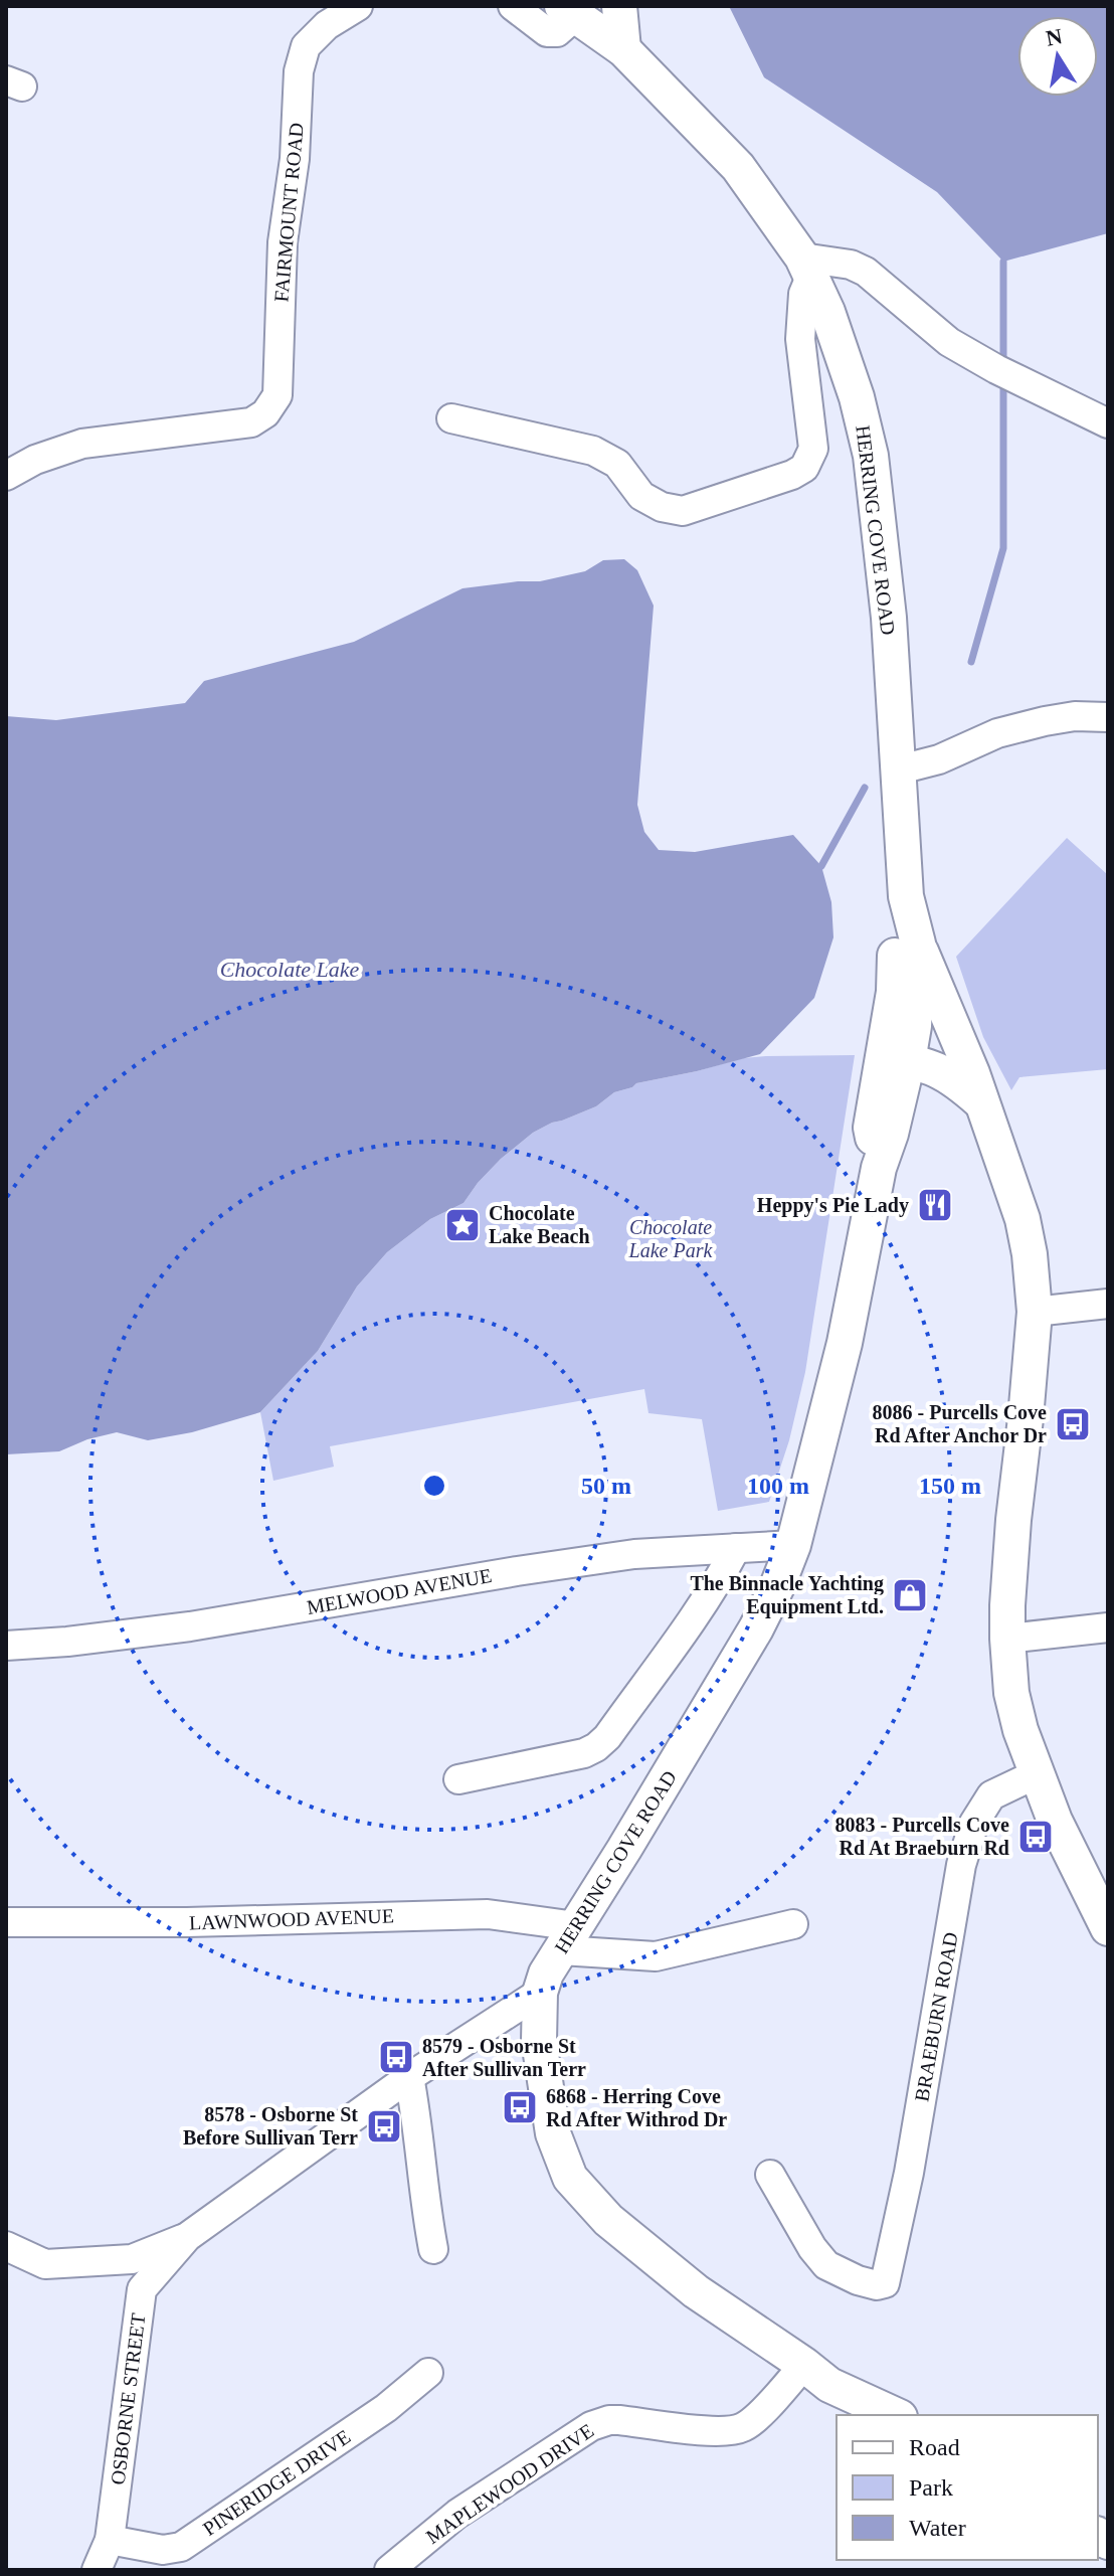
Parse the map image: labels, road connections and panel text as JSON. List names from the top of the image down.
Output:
{
  "streets": {
    "main road": ["HERRING COVE ROAD"],
    "street": [
      "FAIRMOUNT ROAD",
      "MELWOOD AVENUE",
      "LAWNWOOD AVENUE",
      "BRAEBURN ROAD",
      "OSBORNE STREET",
      "PINERIDGE DRIVE",
      "MAPLEWOOD DRIVE"
    ]
  },
  "crossings": [
    ["HERRING COVE ROAD", "MELWOOD AVENUE"],
    ["HERRING COVE ROAD", "LAWNWOOD AVENUE"],
    ["HERRING COVE ROAD", "OSBORNE STREET"],
    ["HERRING COVE ROAD", "MAPLEWOOD DRIVE"],
    ["OSBORNE STREET", "PINERIDGE DRIVE"]
  ],
  "water": ["Chocolate Lake"],
  "parks": ["Chocolate Lake Park"],
  "places": {
    "restaurant": ["Heppy's Pie Lady"],
    "place": ["Chocolate Lake Beach"],
    "bus stop": [
      "8086 - Purcells Cove Rd After Anchor Dr",
      "8083 - Purcells Cove Rd At Braeburn Rd",
      "8579 - Osborne St After Sullivan Terr",
      "6868 - Herring Cove Rd After Withrod Dr",
      "8578 - Osborne St Before Sullivan Terr"
    ],
    "shop": ["The Binnacle Yachting Equipment Ltd."]
  },
  "legend": ["Road", "Park", "Water"],
  "north": "top",
  "rings": ["50 m", "100 m", "150 m"]
}
